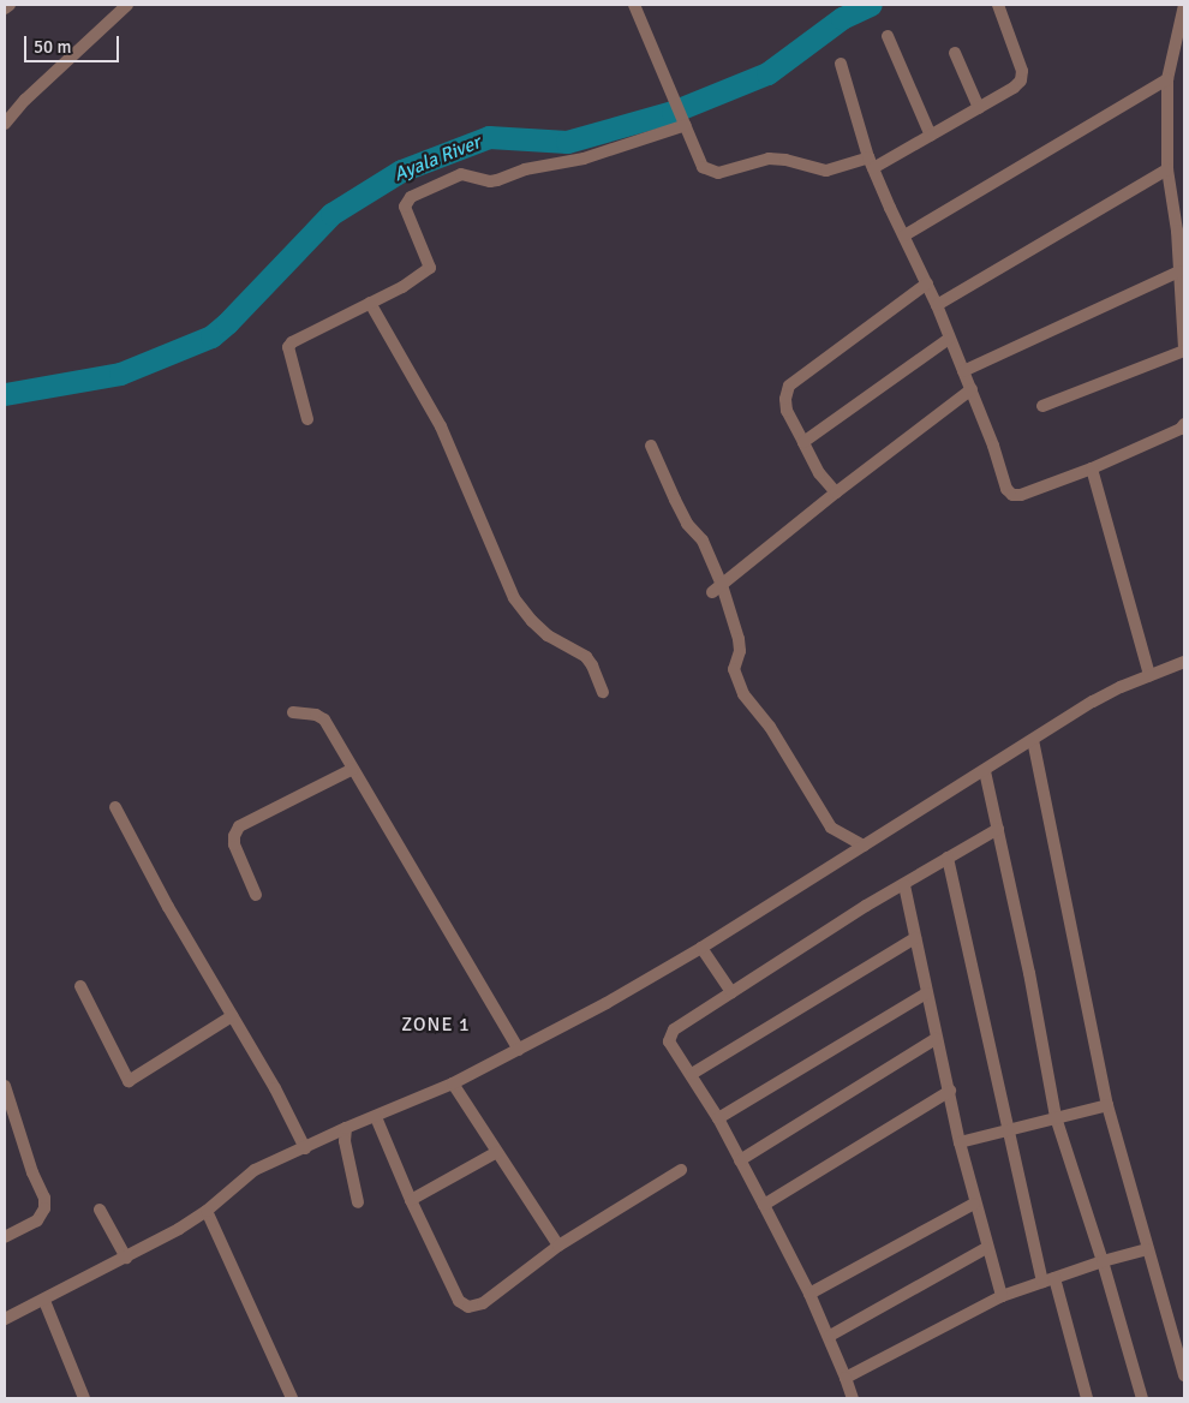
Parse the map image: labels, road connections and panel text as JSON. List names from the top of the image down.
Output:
{
  "districts": ["ZONE 1"],
  "water": ["Ayala River"],
  "scale_bar": "50 m"
}
